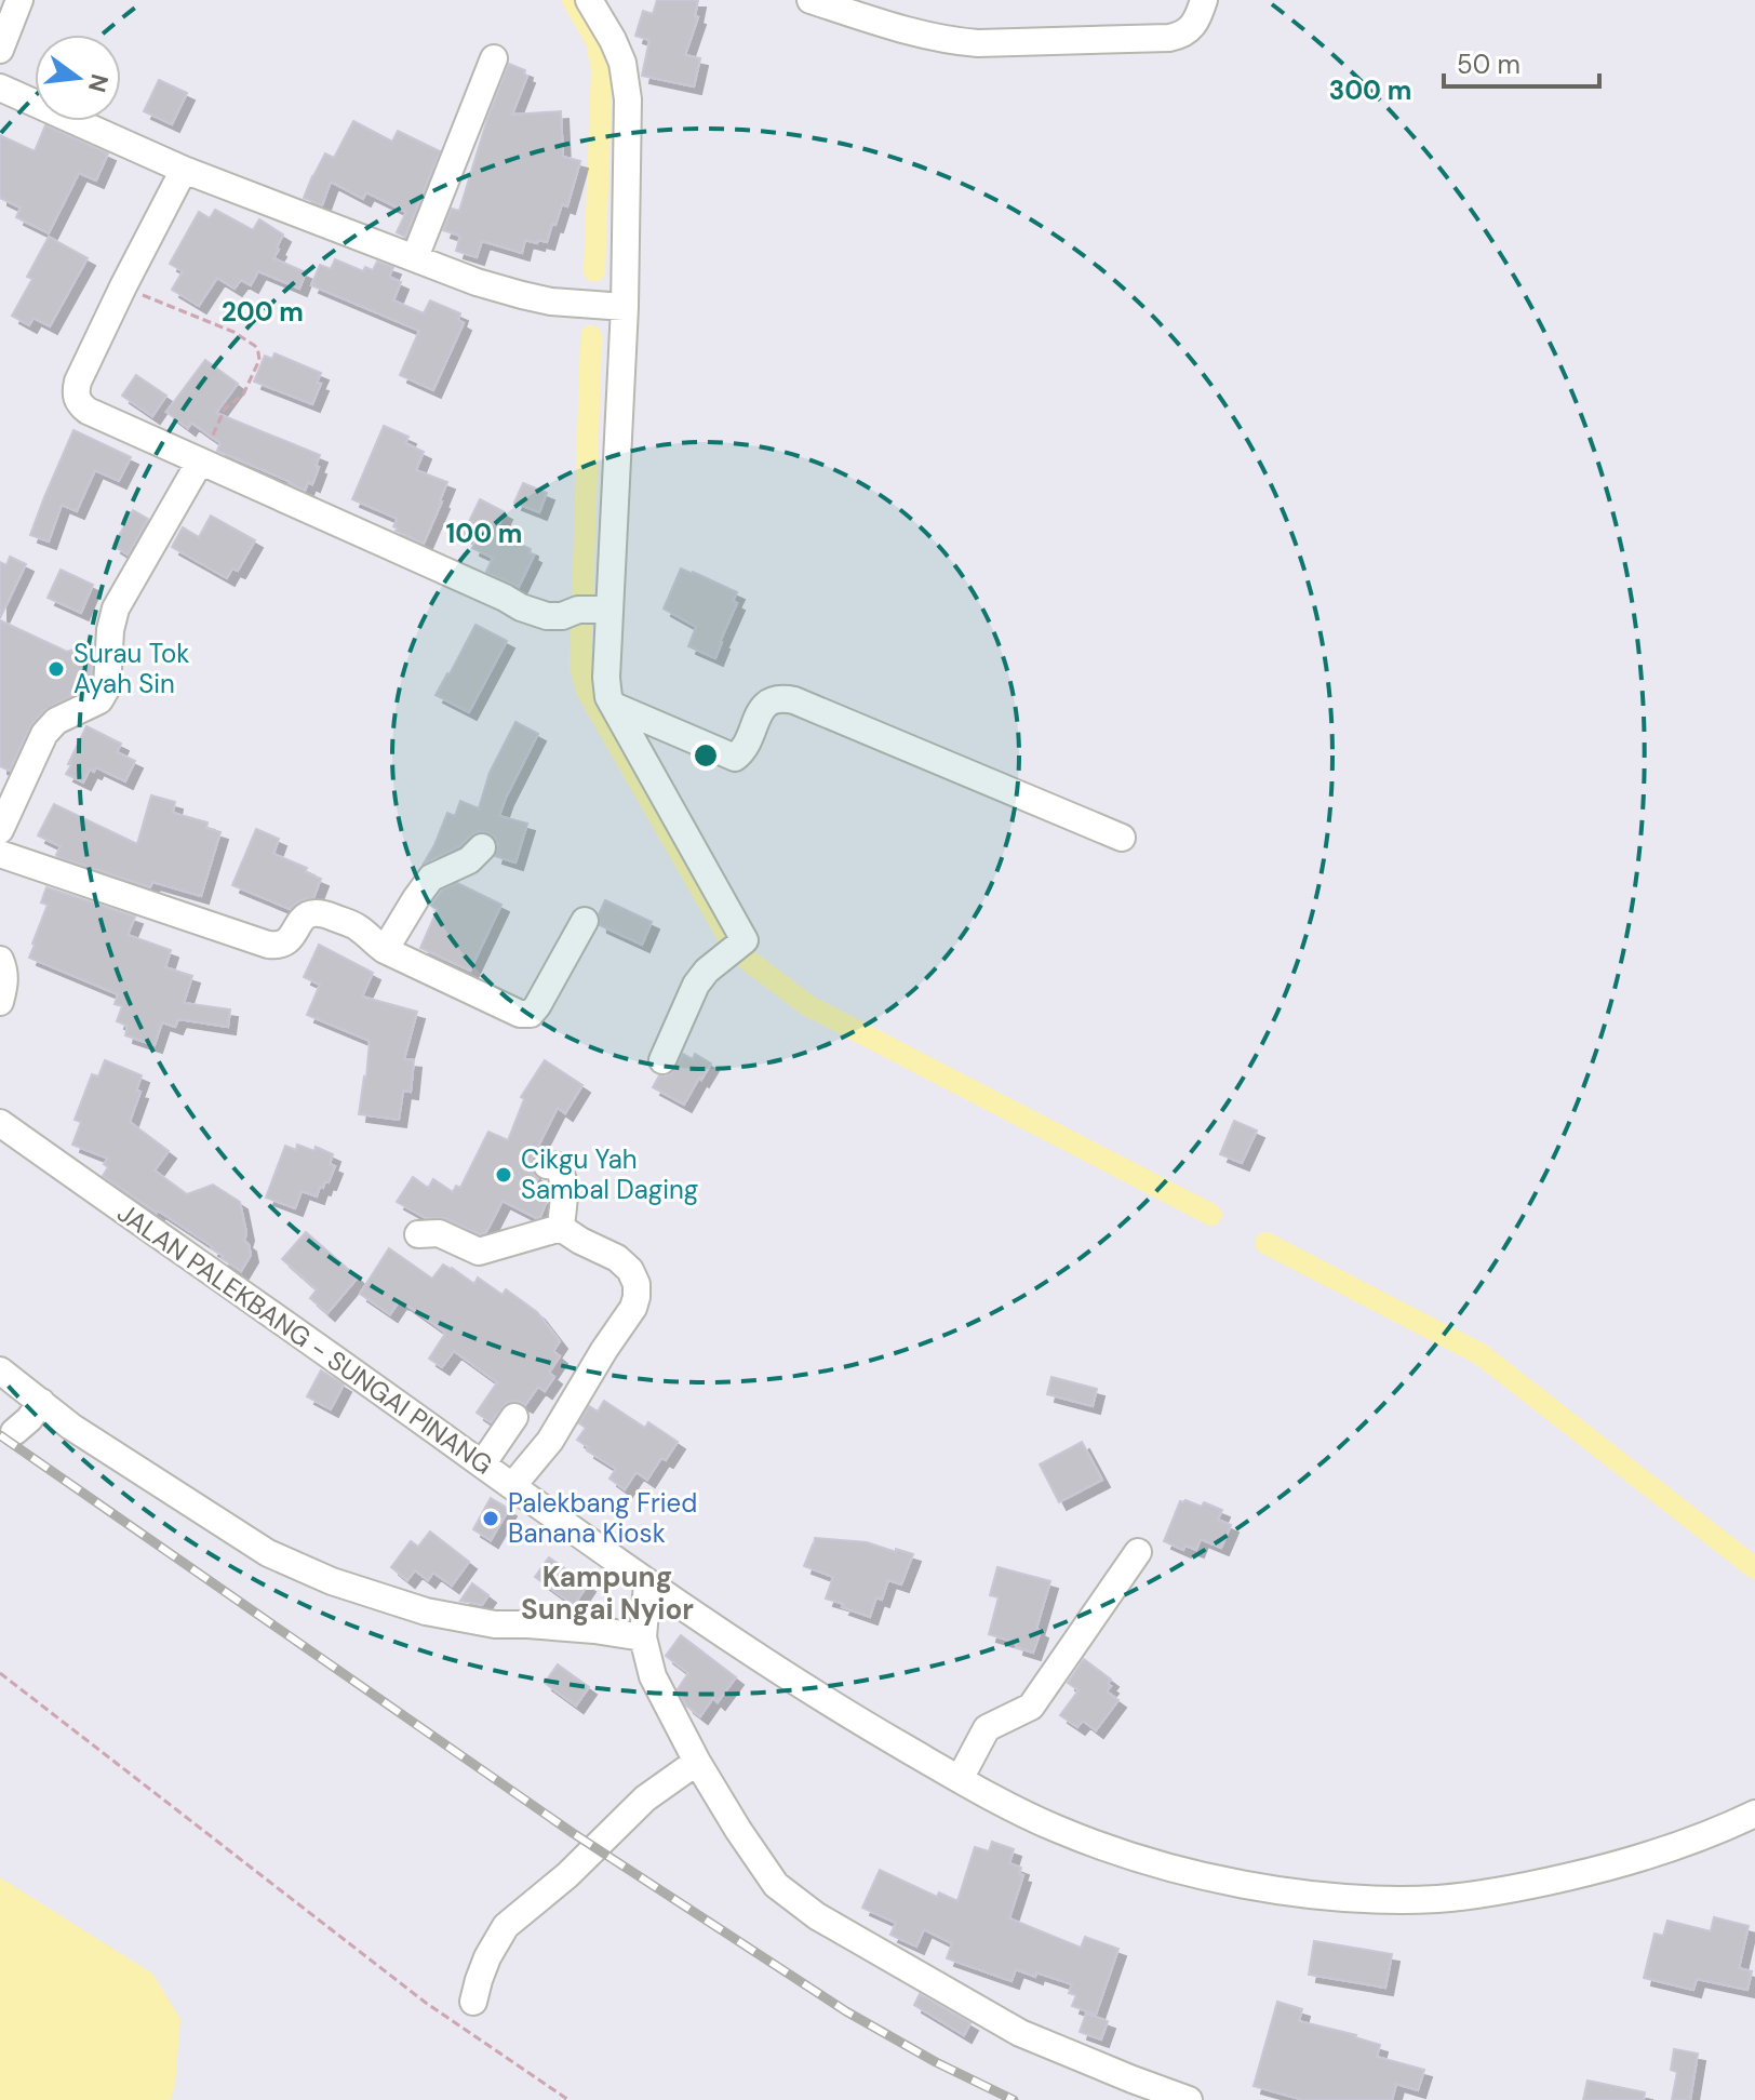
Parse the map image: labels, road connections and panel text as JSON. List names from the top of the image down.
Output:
{
  "streets": {
    "street": ["JALAN PALEKBANG - SUNGAI PINANG"]
  },
  "districts": ["Kampung Sungai Nyior"],
  "places": ["Surau Tok Ayah Sin", "Cikgu Yah Sambal Daging", "Palekbang Fried Banana Kiosk"],
  "scale_bar": "50 m",
  "north": "right",
  "rings": ["300 m", "200 m", "100 m"]
}
